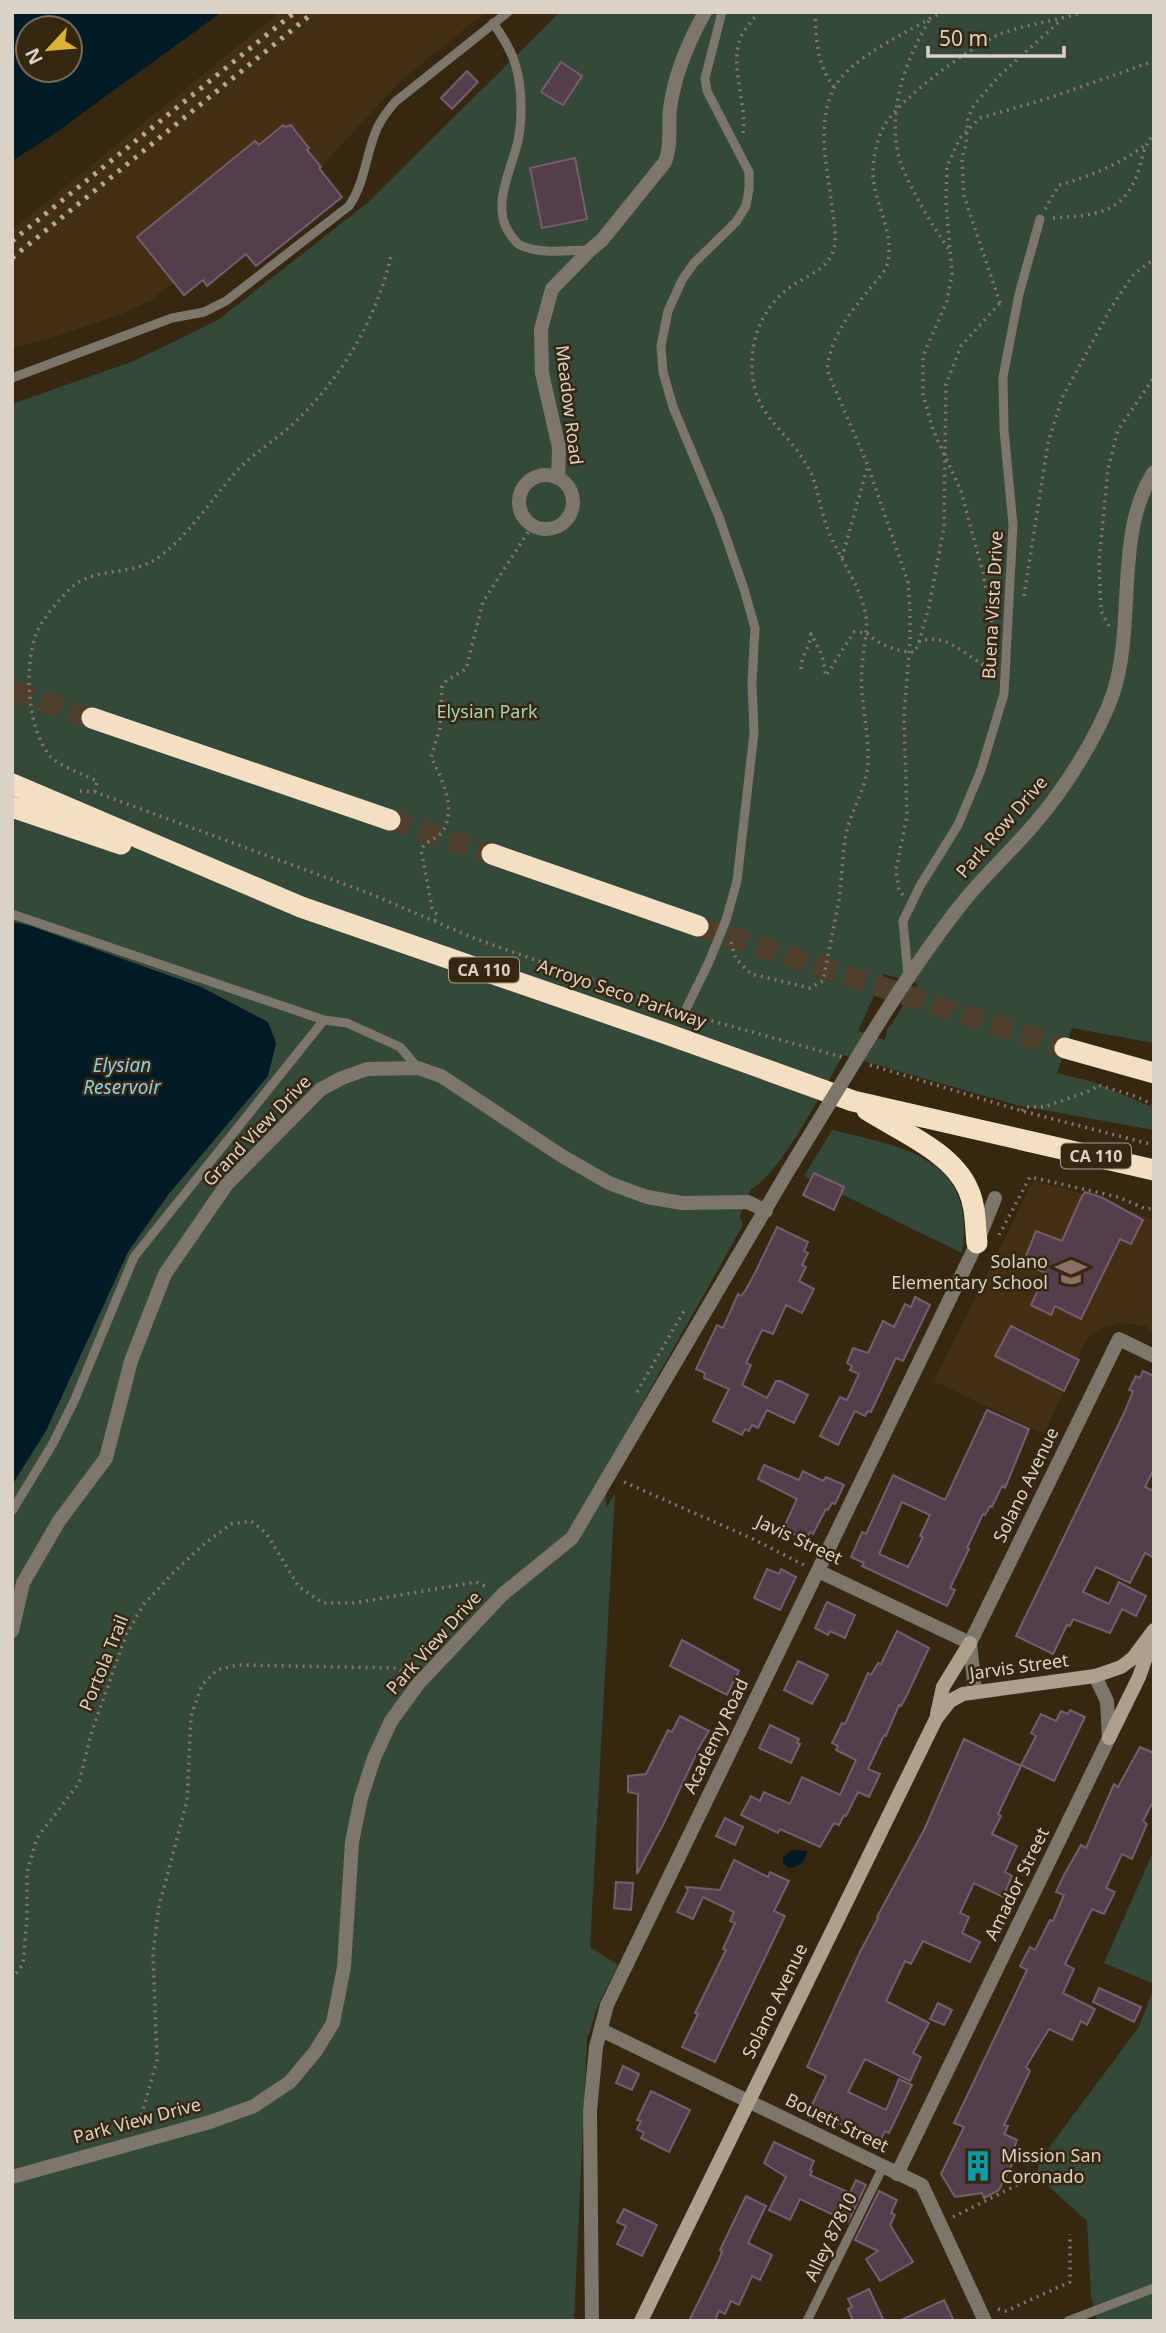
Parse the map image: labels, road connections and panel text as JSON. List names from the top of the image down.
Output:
{
  "streets": {
    "highway": ["CA 110", "Arroyo Seco Parkway"],
    "main road": ["Solano Avenue", "Jarvis Street"],
    "street": [
      "Meadow Road",
      "Park Row Drive",
      "Grand View Drive",
      "Javis Street",
      "Park View Drive",
      "Academy Road",
      "Amador Street",
      "Bouett Street"
    ],
    "lane": ["Buena Vista Drive", "Alley 87810"],
    "path": ["Portola Trail"]
  },
  "crossings": [
    ["Buena Vista Drive", "Park Row Drive"],
    ["Park Row Drive", "Park View Drive"],
    ["Grand View Drive", "Park View Drive"],
    ["Solano Avenue", "Javis Street"],
    ["Solano Avenue", "Jarvis Street"],
    ["Solano Avenue", "Bouett Street"],
    ["Javis Street", "Park View Drive"],
    ["Javis Street", "Academy Road"],
    ["Park View Drive", "Portola Trail"],
    ["Jarvis Street", "Amador Street"],
    ["Academy Road", "Bouett Street"],
    ["Amador Street", "Bouett Street"],
    ["Bouett Street", "Alley 87810"]
  ],
  "water": ["Elysian Reservoir"],
  "parks": ["Elysian Park"],
  "places": {
    "school or university": ["Solano Elementary School"],
    "building": ["Mission San Coronado"]
  },
  "scale_bar": "50 m",
  "north": "bottom left"
}
